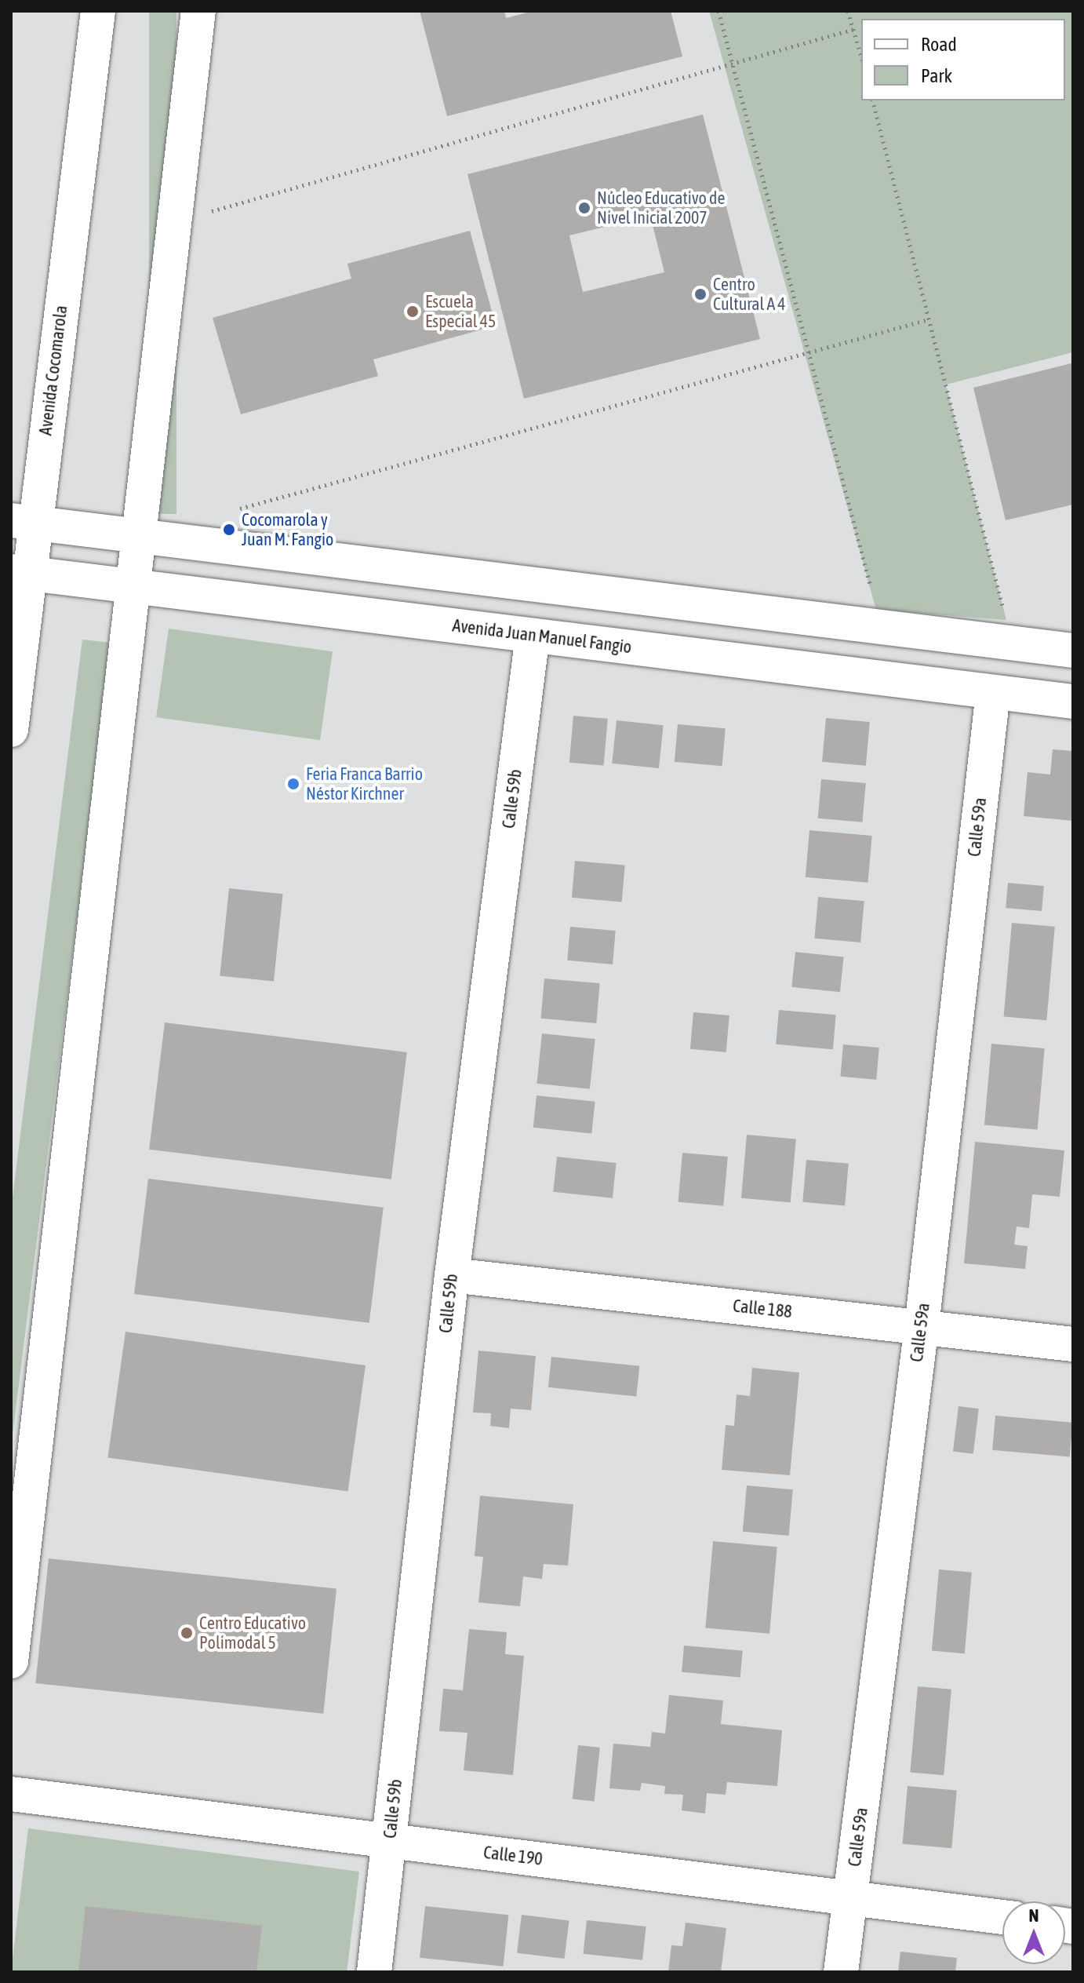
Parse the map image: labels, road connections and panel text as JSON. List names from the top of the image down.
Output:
{
  "streets": {
    "street": [
      "Avenida Cocomarola",
      "Avenida Juan Manuel Fangio",
      "Calle 59b",
      "Calle 59a",
      "Calle 188",
      "Calle 190"
    ]
  },
  "crossings": [
    ["Avenida Cocomarola", "Avenida Juan Manuel Fangio"],
    ["Avenida Juan Manuel Fangio", "Calle 59b"],
    ["Avenida Juan Manuel Fangio", "Calle 59a"],
    ["Calle 59b", "Calle 188"],
    ["Calle 59b", "Calle 190"],
    ["Calle 59a", "Calle 188"],
    ["Calle 59a", "Calle 190"]
  ],
  "places": [
    "Núcleo Educativo de Nivel Inicial 2007",
    "Centro Cultural A 4",
    "Escuela Especial 45",
    "Cocomarola y Juan M. Fangio",
    "Feria Franca Barrio Néstor Kirchner",
    "Centro Educativo Polimodal 5"
  ],
  "legend": ["Road", "Park"],
  "north": "top"
}
